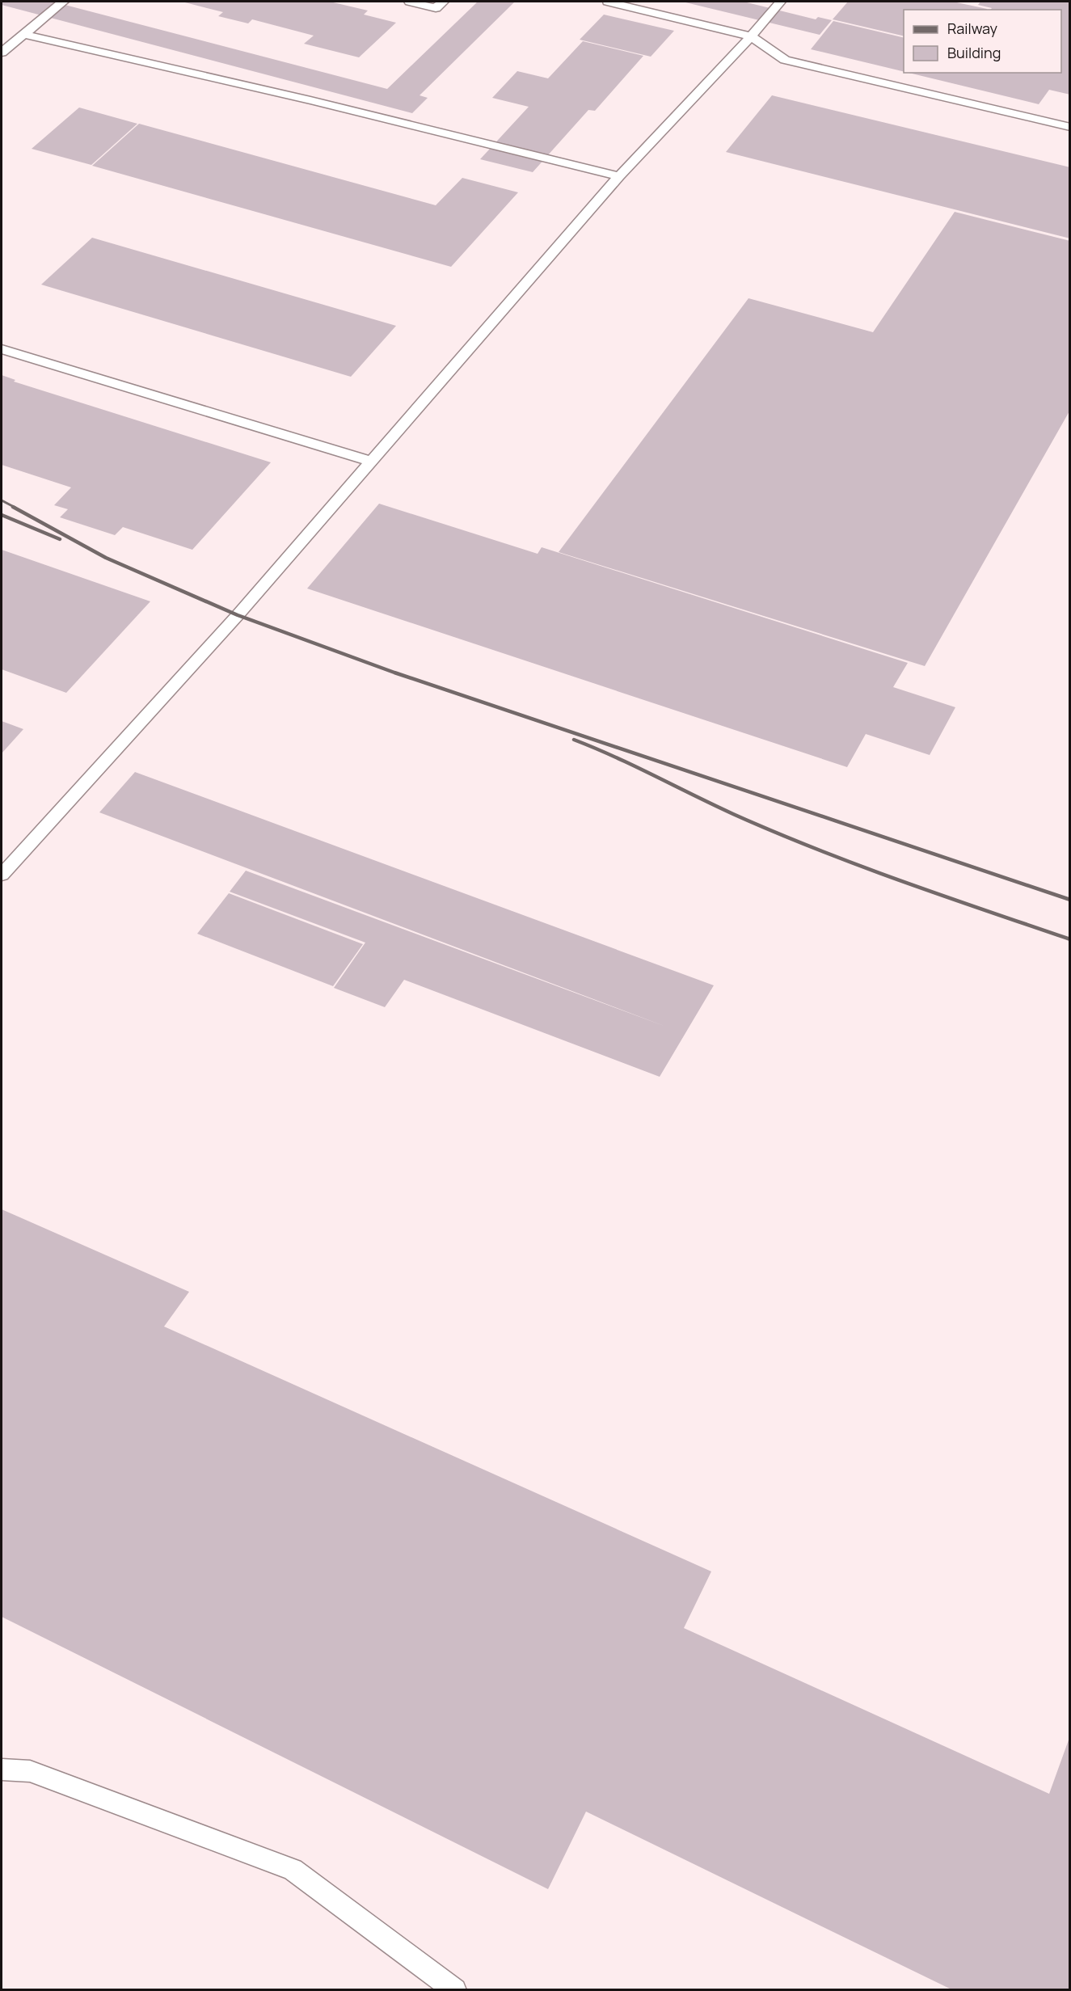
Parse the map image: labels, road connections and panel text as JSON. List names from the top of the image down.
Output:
{
  "legend": ["Railway", "Building"]
}
